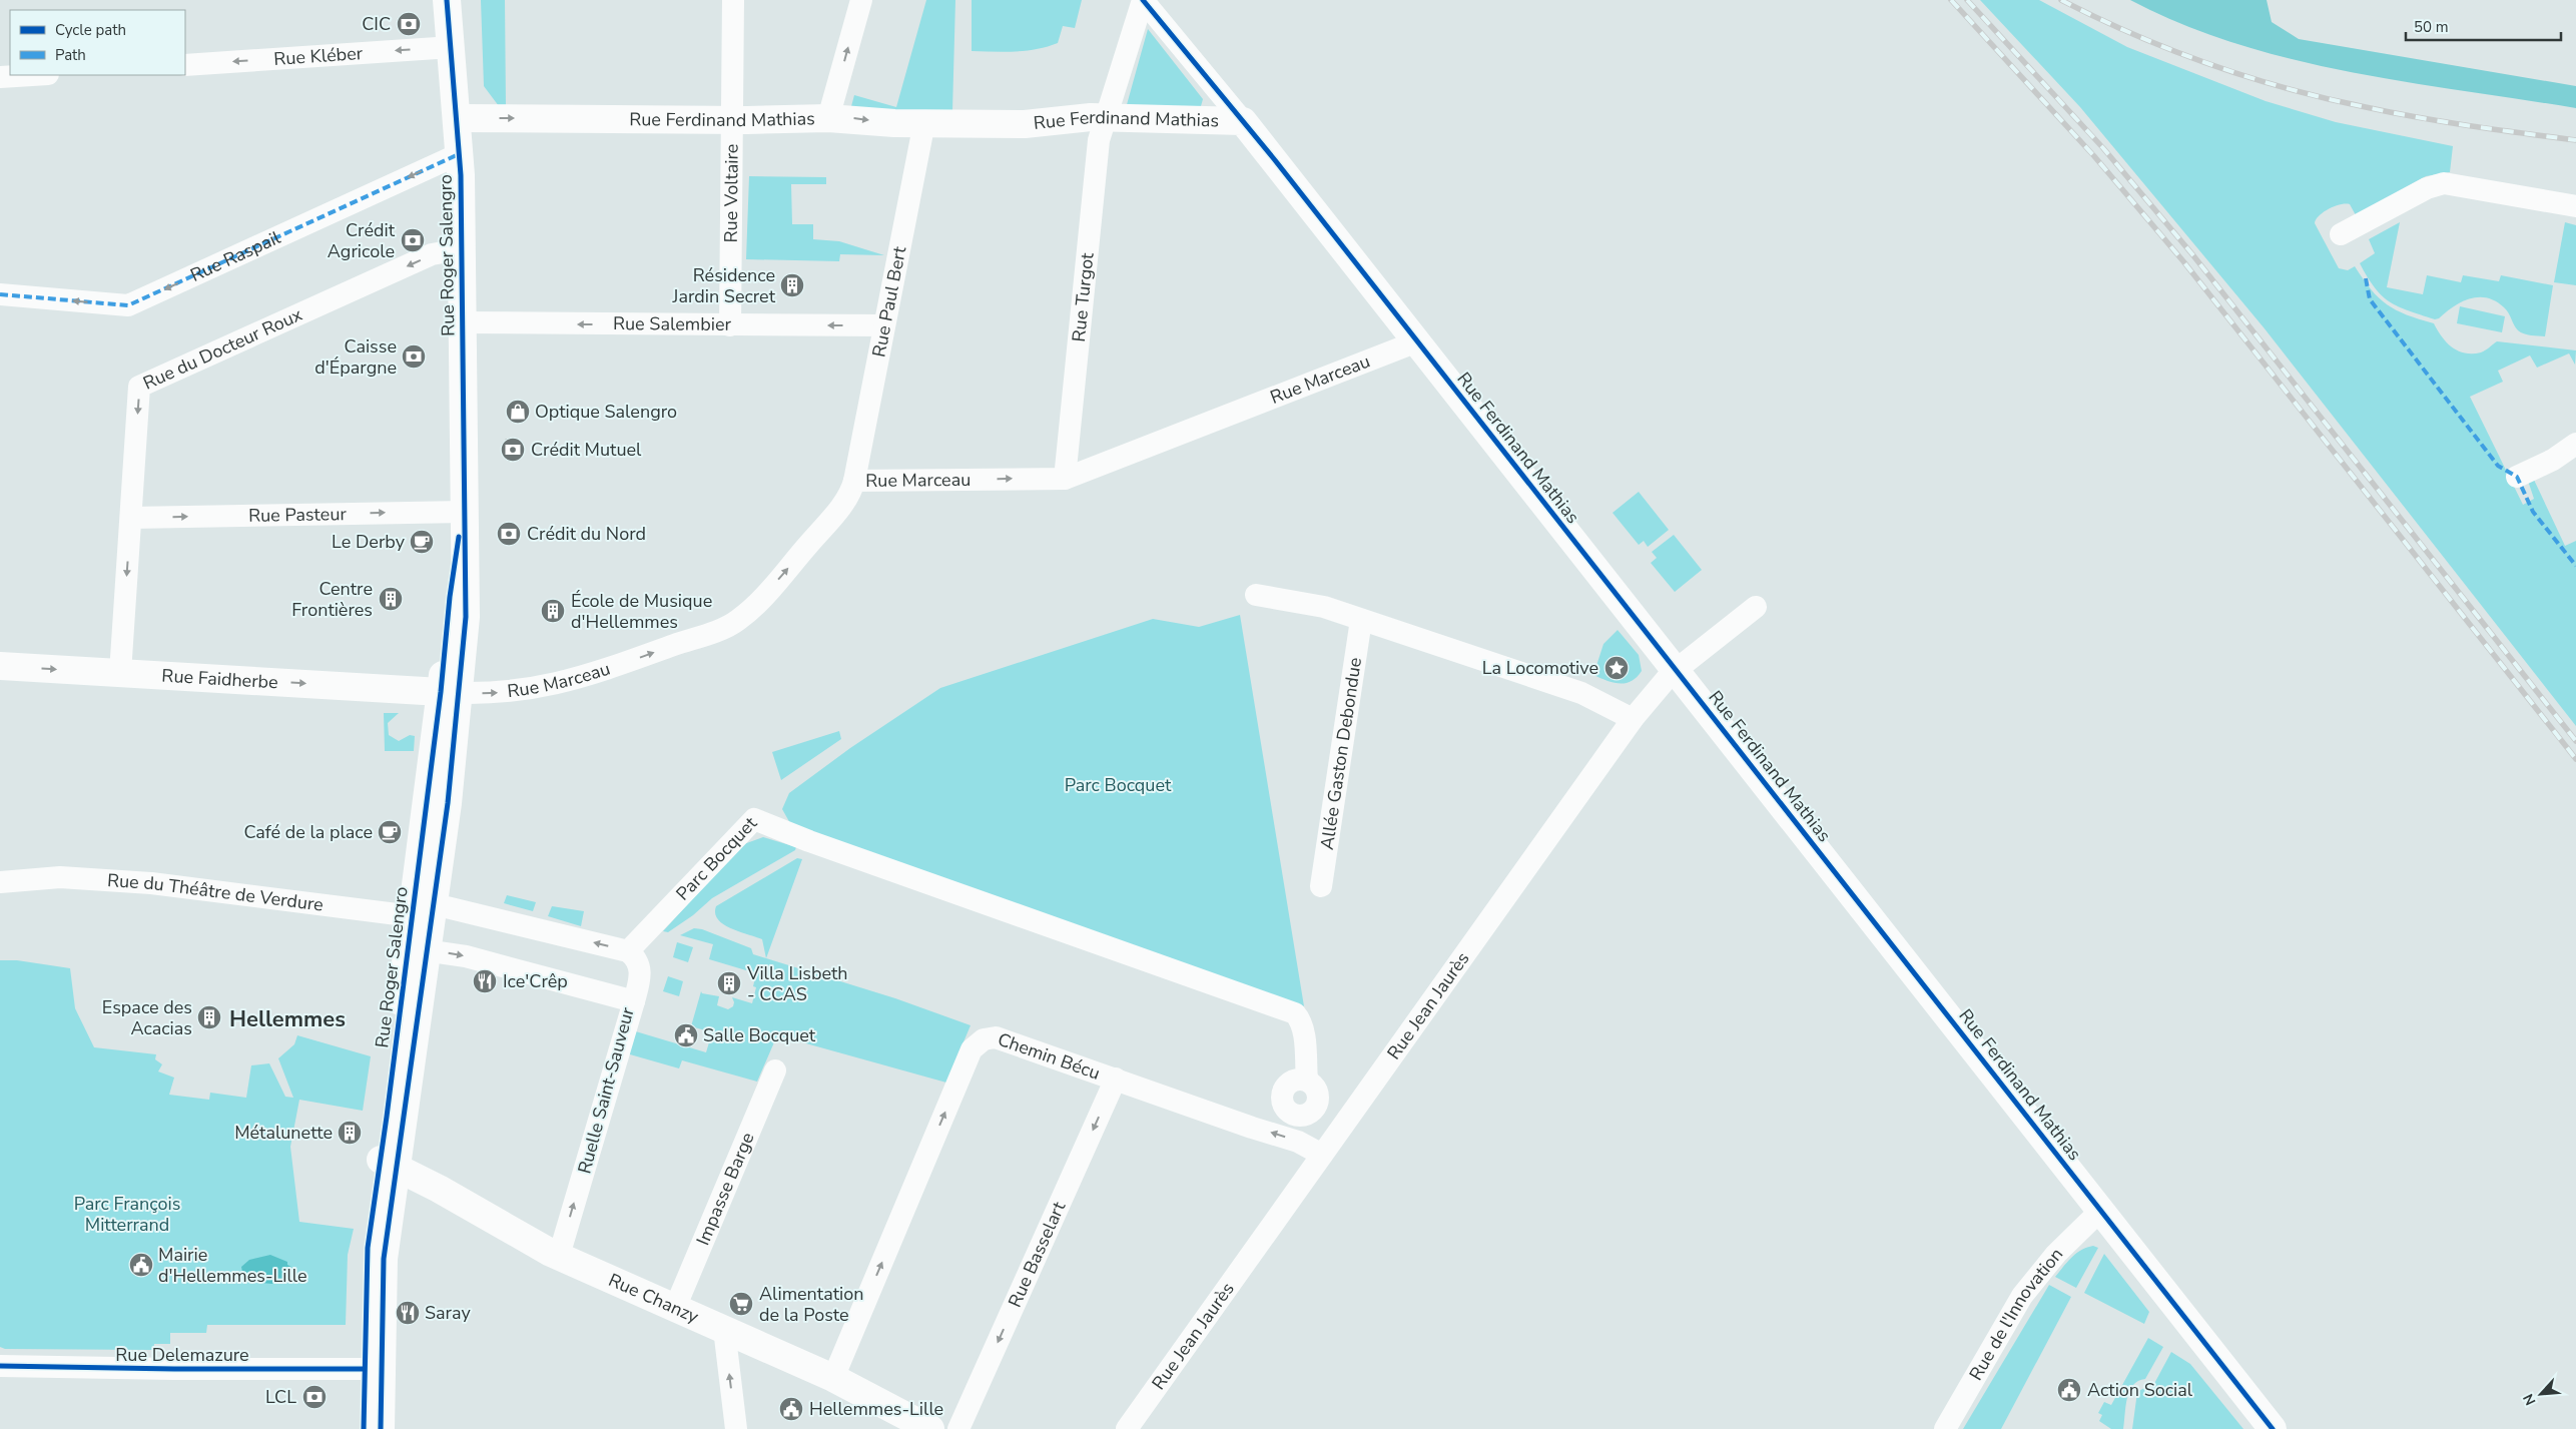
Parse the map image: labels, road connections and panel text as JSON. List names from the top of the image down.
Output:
{
  "streets": {
    "street": [
      "Rue Kléber",
      "Rue Ferdinand Mathias",
      "Rue Voltaire",
      "Rue Roger Salengro",
      "Rue Raspail",
      "Rue Turgot",
      "Rue Paul Bert",
      "Rue Salembier",
      "Rue du Docteur Roux",
      "Rue Marceau",
      "Rue Pasteur",
      "Rue Faidherbe",
      "Allée Gaston Debondue",
      "Parc Bocquet",
      "Rue du Théâtre de Verdure",
      "Rue Jean Jaurès",
      "Chemin Bécu",
      "Ruelle Saint-Sauveur",
      "Impasse Barge",
      "Rue Basselart",
      "Rue Chanzy",
      "Rue de l'Innovation",
      "Rue Delemazure"
    ]
  },
  "crossings": [
    ["Rue Kléber", "Rue Roger Salengro"],
    ["Rue Ferdinand Mathias", "Rue Voltaire"],
    ["Rue Ferdinand Mathias", "Rue Roger Salengro"],
    ["Rue Ferdinand Mathias", "Rue Turgot"],
    ["Rue Ferdinand Mathias", "Rue Paul Bert"],
    ["Rue Ferdinand Mathias", "Rue Marceau"],
    ["Rue Ferdinand Mathias", "Rue Jean Jaurès"],
    ["Rue Ferdinand Mathias", "Rue de l'Innovation"],
    ["Rue Voltaire", "Rue Salembier"],
    ["Rue Roger Salengro", "Rue Raspail"],
    ["Rue Roger Salengro", "Rue Salembier"],
    ["Rue Roger Salengro", "Rue du Docteur Roux"],
    ["Rue Roger Salengro", "Rue Marceau"],
    ["Rue Roger Salengro", "Rue Pasteur"],
    ["Rue Roger Salengro", "Rue Faidherbe"],
    ["Rue Roger Salengro", "Rue du Théâtre de Verdure"],
    ["Rue Roger Salengro", "Ruelle Saint-Sauveur"],
    ["Rue Roger Salengro", "Rue Chanzy"],
    ["Rue Roger Salengro", "Rue Delemazure"],
    ["Rue Turgot", "Rue Marceau"],
    ["Rue Paul Bert", "Rue Salembier"],
    ["Rue Paul Bert", "Rue Marceau"],
    ["Rue du Docteur Roux", "Rue Pasteur"],
    ["Rue du Docteur Roux", "Rue Faidherbe"],
    ["Rue Marceau", "Rue Faidherbe"],
    ["Rue Jean Jaurès", "Chemin Bécu"],
    ["Chemin Bécu", "Rue Basselart"],
    ["Chemin Bécu", "Rue Chanzy"],
    ["Ruelle Saint-Sauveur", "Rue Chanzy"],
    ["Impasse Barge", "Rue Chanzy"]
  ],
  "one_way": [
    "Rue Kléber",
    "Rue Raspail",
    "Rue Salembier",
    "Rue du Docteur Roux",
    "Rue Marceau",
    "Rue Pasteur",
    "Rue Faidherbe",
    "Rue Basselart"
  ],
  "districts": ["Hellemmes"],
  "parks": ["Parc Bocquet", "Parc François Mitterrand"],
  "places": {
    "bank": [
      "CIC",
      "Crédit Agricole",
      "Caisse d'Épargne",
      "Crédit Mutuel",
      "Crédit du Nord",
      "LCL"
    ],
    "building": [
      "Résidence Jardin Secret",
      "Centre Frontières",
      "École de Musique d'Hellemmes",
      "Villa Lisbeth - CCAS",
      "Espace des Acacias",
      "Métalunette"
    ],
    "shop": ["Optique Salengro"],
    "cafe": ["Le Derby", "Café de la place"],
    "place": ["La Locomotive"],
    "restaurant": ["Ice'Crêp", "Saray"],
    "public building": [
      "Salle Bocquet",
      "Mairie d'Hellemmes-Lille",
      "Action Social",
      "Hellemmes-Lille"
    ],
    "supermarket": ["Alimentation de la Poste"]
  },
  "legend": ["Cycle path", "Path"],
  "scale_bar": "50 m",
  "north": "bottom left"
}
